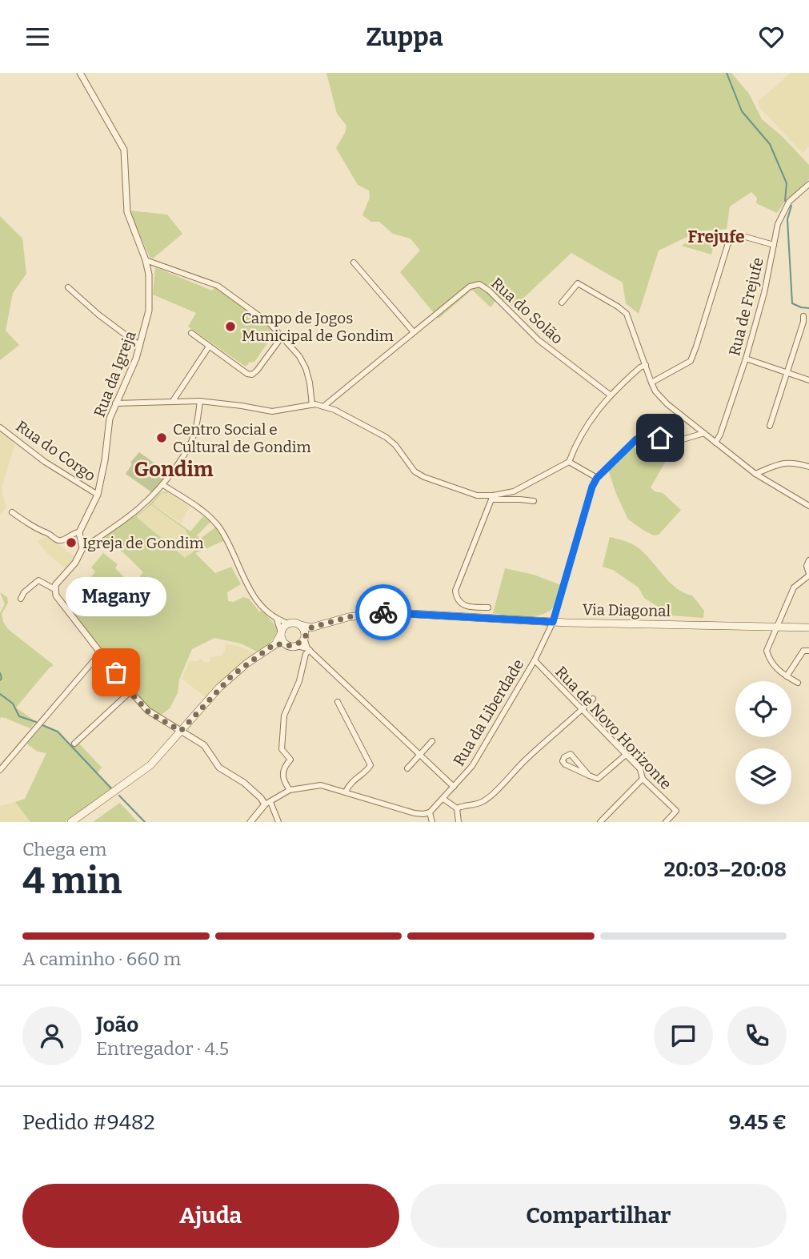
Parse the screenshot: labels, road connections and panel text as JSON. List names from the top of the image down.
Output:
{
  "streets": {
    "main road": ["Via Diagonal"],
    "street": [
      "Rua de Frejufe",
      "Rua do Solão",
      "Rua da Igreja",
      "Rua do Corgo",
      "Rua da Liberdade",
      "Rua de Novo Horizonte"
    ]
  },
  "crossings": [
    ["Rua da Igreja", "Rua do Corgo"],
    ["Via Diagonal", "Rua da Liberdade"],
    ["Rua da Liberdade", "Rua de Novo Horizonte"]
  ],
  "districts": ["Frejufe", "Gondim"],
  "places": [
    "Campo de Jogos Municipal de Gondim",
    "Centro Social e Cultural de Gondim",
    "Igreja de Gondim",
    "Magany"
  ],
  "page": {
    "header": "Zuppa",
    "bubble": "Magany",
    "heading": ["4 min", "Chega em", "20:03–20:08"],
    "panel": [
      "João",
      "Entregador · 4.5",
      "Pedido #9482",
      "9.45 €"
    ],
    "bar": "A caminho · 660 m",
    "buttons": ["Ajuda", "Compartilhar"]
  }
}
